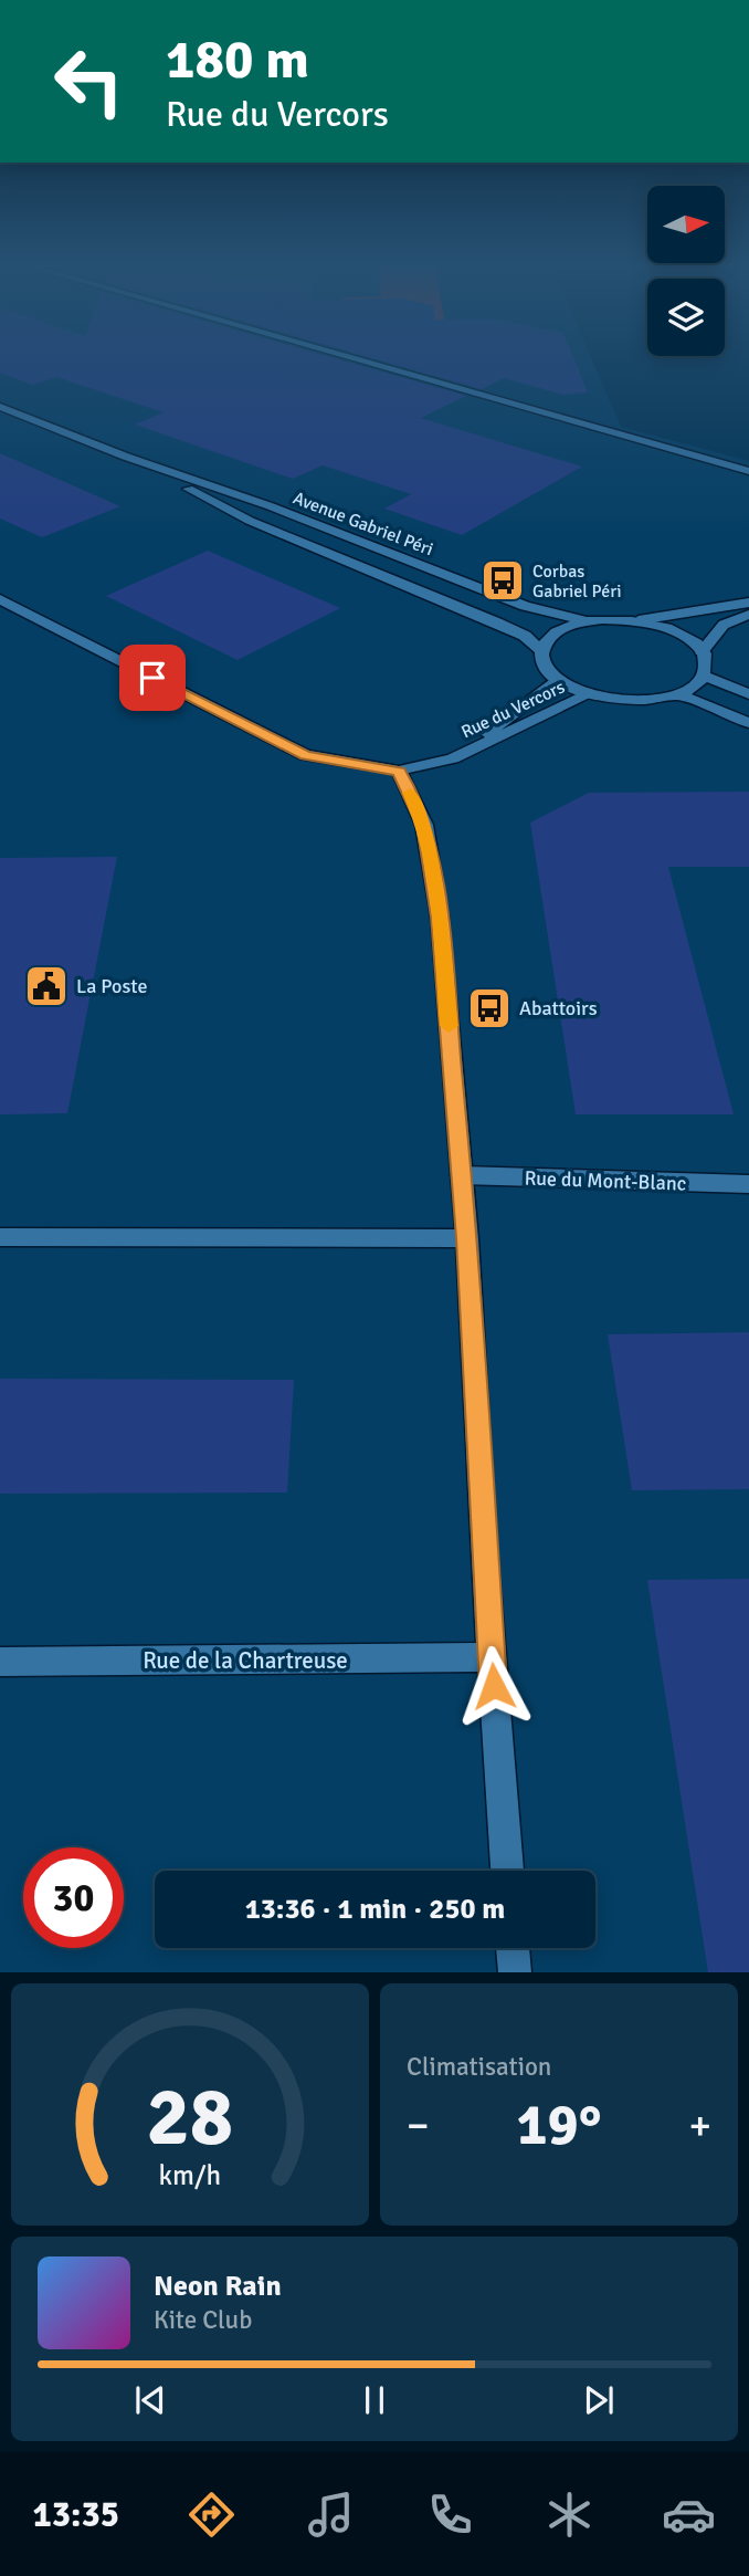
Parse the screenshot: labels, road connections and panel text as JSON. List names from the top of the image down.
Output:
{
  "streets": {
    "street": [
      "Avenue Gabriel Péri",
      "Rue du Vercors",
      "Rue du Mont-Blanc",
      "Rue de la Chartreuse"
    ]
  },
  "places": {
    "bus stop": ["Corbas Gabriel Péri", "Abattoirs"],
    "public building": ["La Poste"]
  },
  "north": "right",
  "page": {
    "turn": ["180 m", "Rue du Vercors"],
    "limit": "30",
    "trip": "13:36 · 1 min · 250 m",
    "tile": "Climatisation",
    "heat": ["−", "19°", "+"],
    "song": ["Neon Rain", "Kite Club"],
    "tabs": "13:35",
    "gauge": ["28", "km/h"]
  }
}
